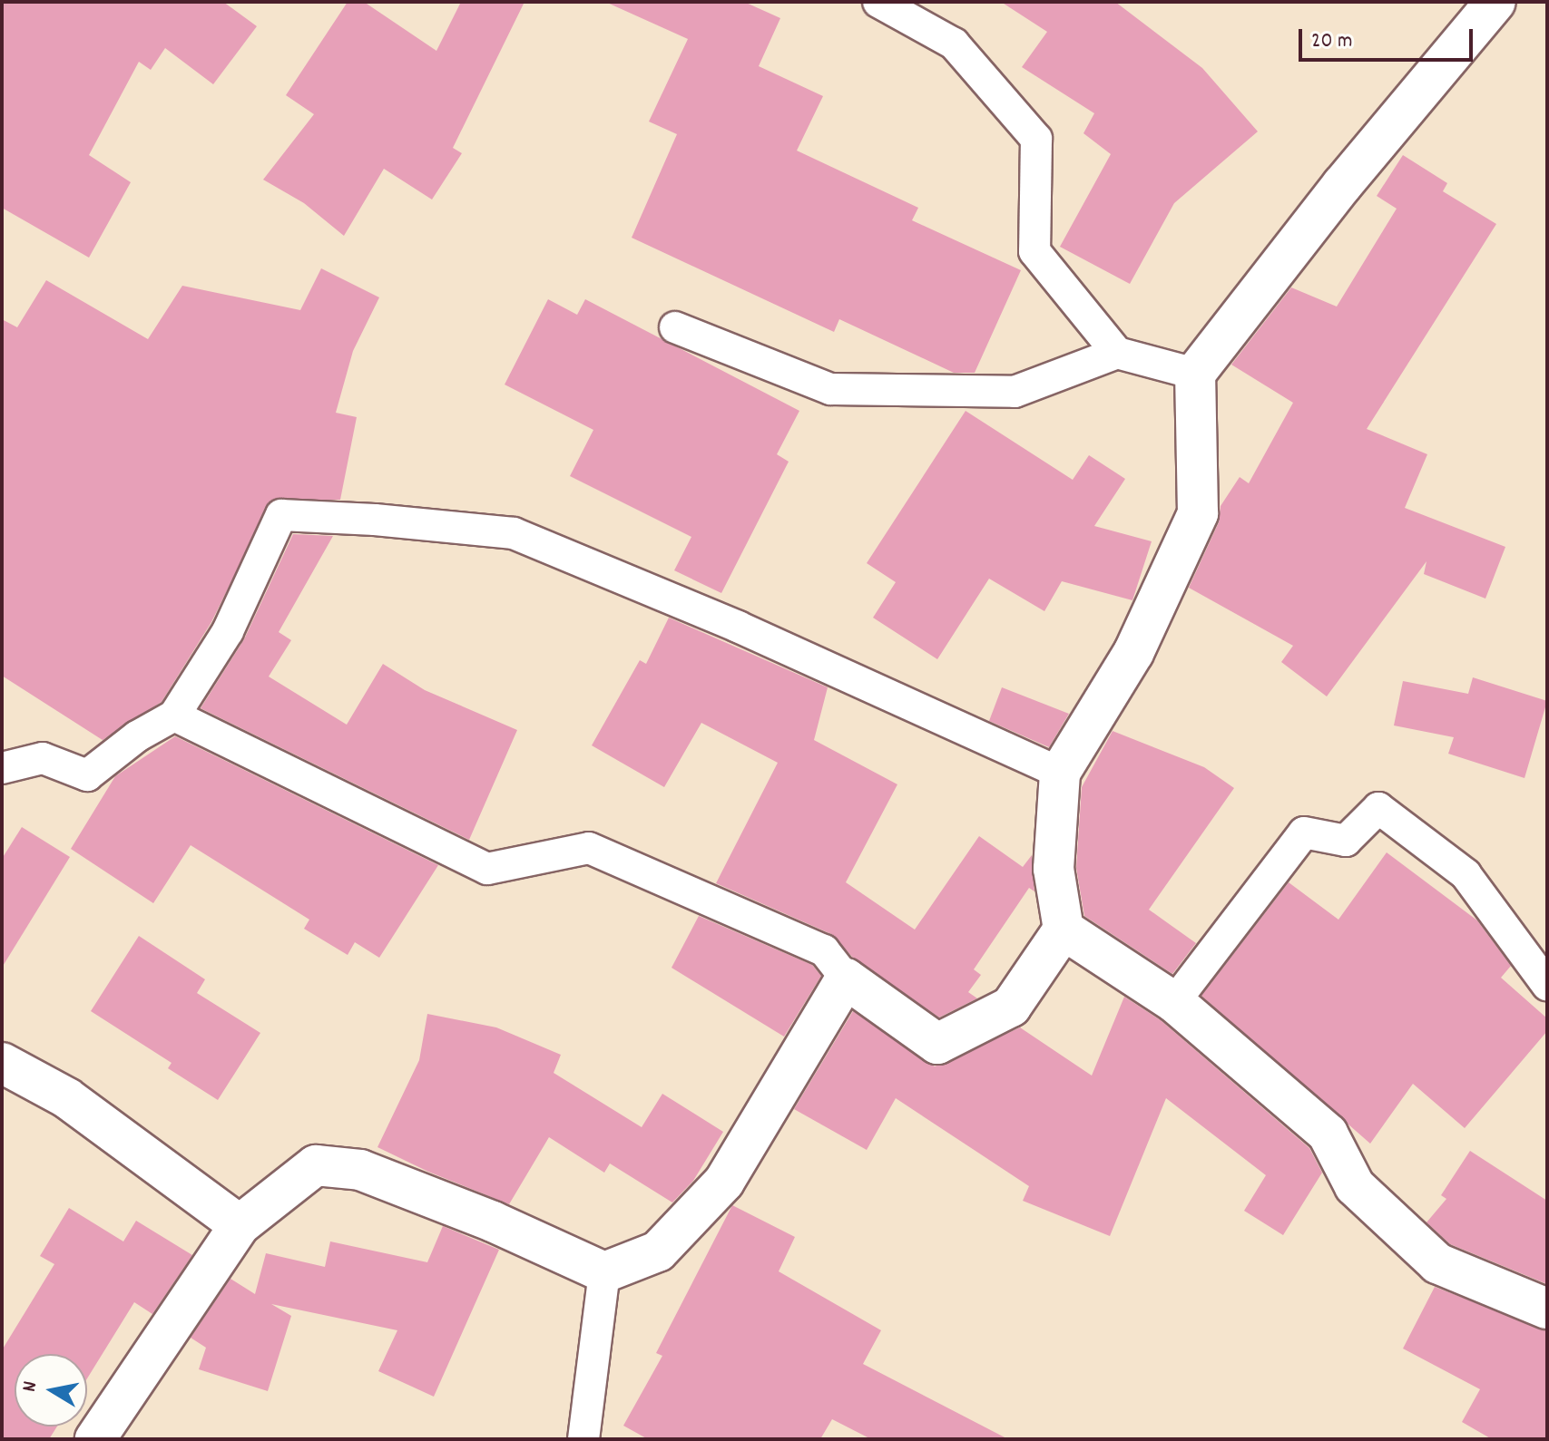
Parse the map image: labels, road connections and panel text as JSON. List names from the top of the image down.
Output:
{
  "scale_bar": "20 m",
  "north": "left"
}
